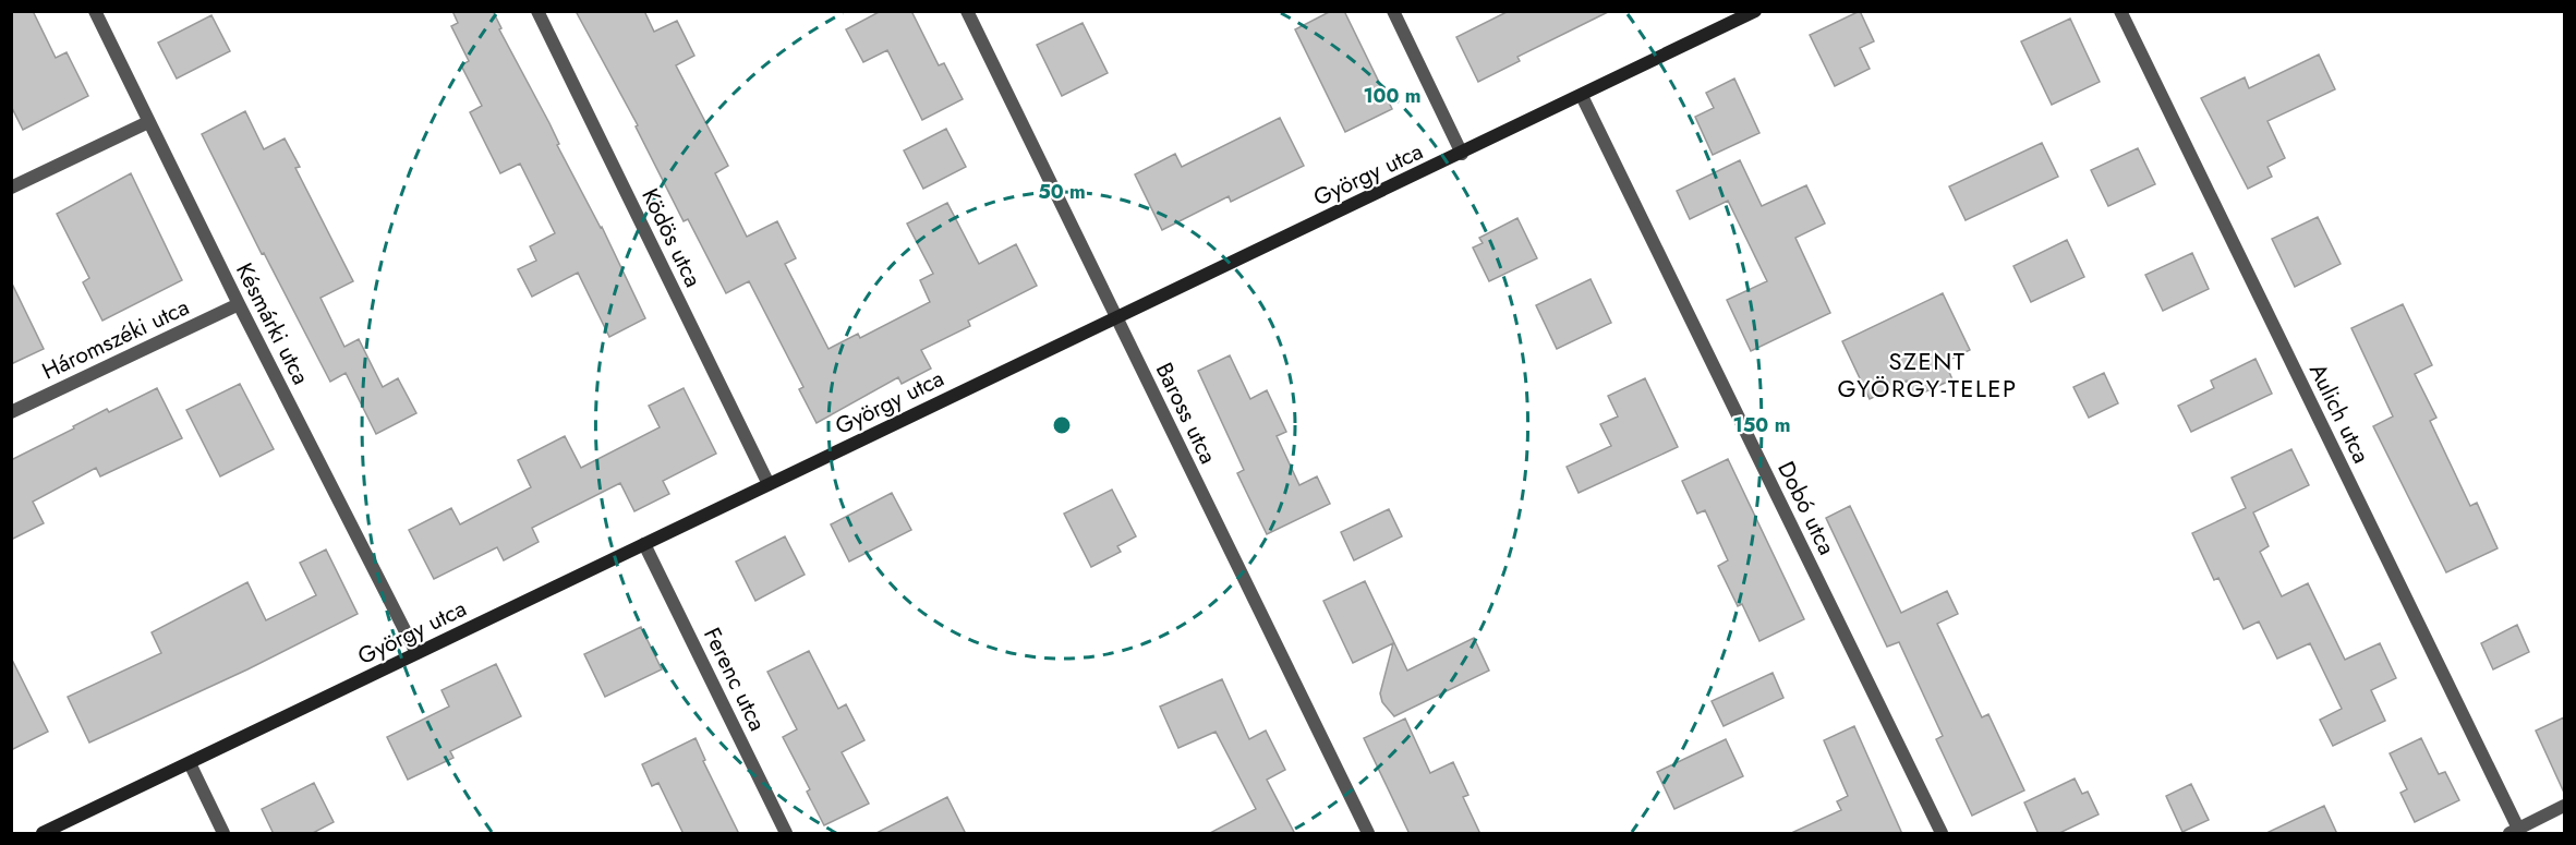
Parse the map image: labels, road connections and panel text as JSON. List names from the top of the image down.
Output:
{
  "streets": {
    "street": [
      "György utca",
      "Ködös utca",
      "Késmárki utca",
      "Háromszéki utca",
      "Baross utca",
      "Aulich utca",
      "Dobó utca",
      "Ferenc utca"
    ]
  },
  "crossings": [
    ["György utca", "Ködös utca"],
    ["György utca", "Késmárki utca"],
    ["György utca", "Baross utca"],
    ["György utca", "Dobó utca"],
    ["György utca", "Ferenc utca"],
    ["Késmárki utca", "Háromszéki utca"]
  ],
  "districts": ["SZENT GYÖRGY-TELEP"],
  "rings": ["100 m", "50 m", "150 m"]
}
